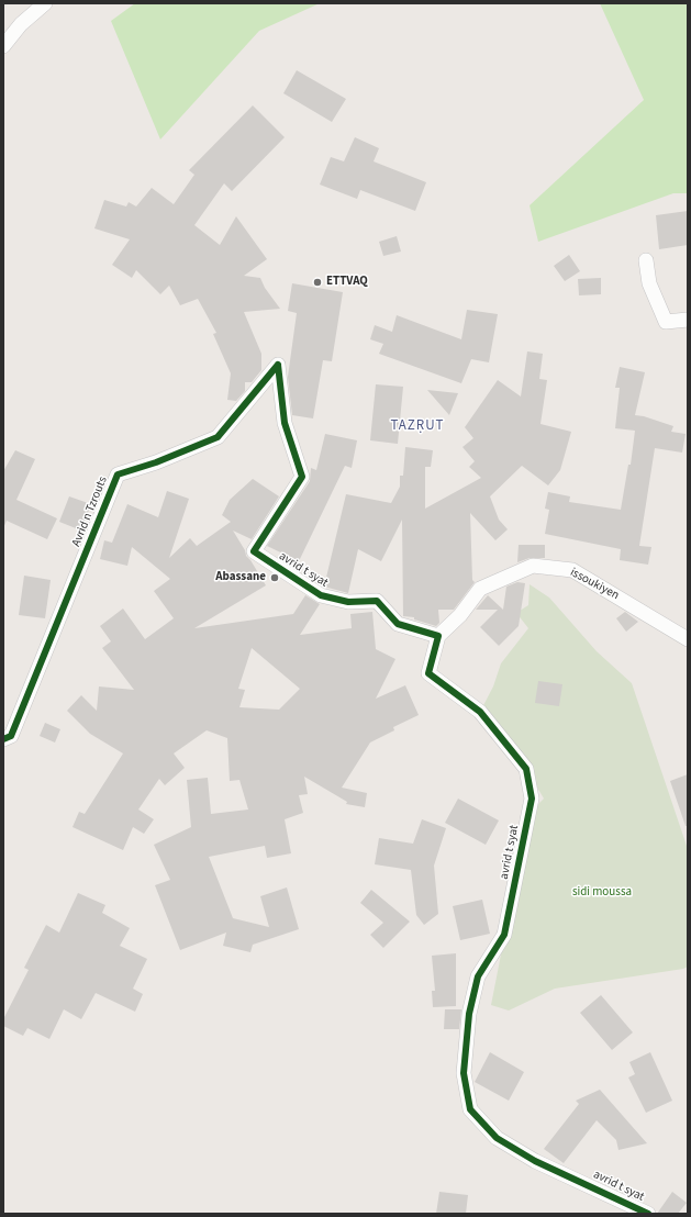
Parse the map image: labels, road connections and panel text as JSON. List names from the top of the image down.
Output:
{
  "streets": {
    "street": ["Avrid n Tzrouts", "avrid t syat", "issoukiyen"]
  },
  "crossings": [
    ["Avrid n Tzrouts", "avrid t syat"],
    ["avrid t syat", "issoukiyen"]
  ],
  "districts": ["TAZṚUT"],
  "parks": ["sidi moussa"],
  "places": ["ETTVAQ", "Abassane"]
}
